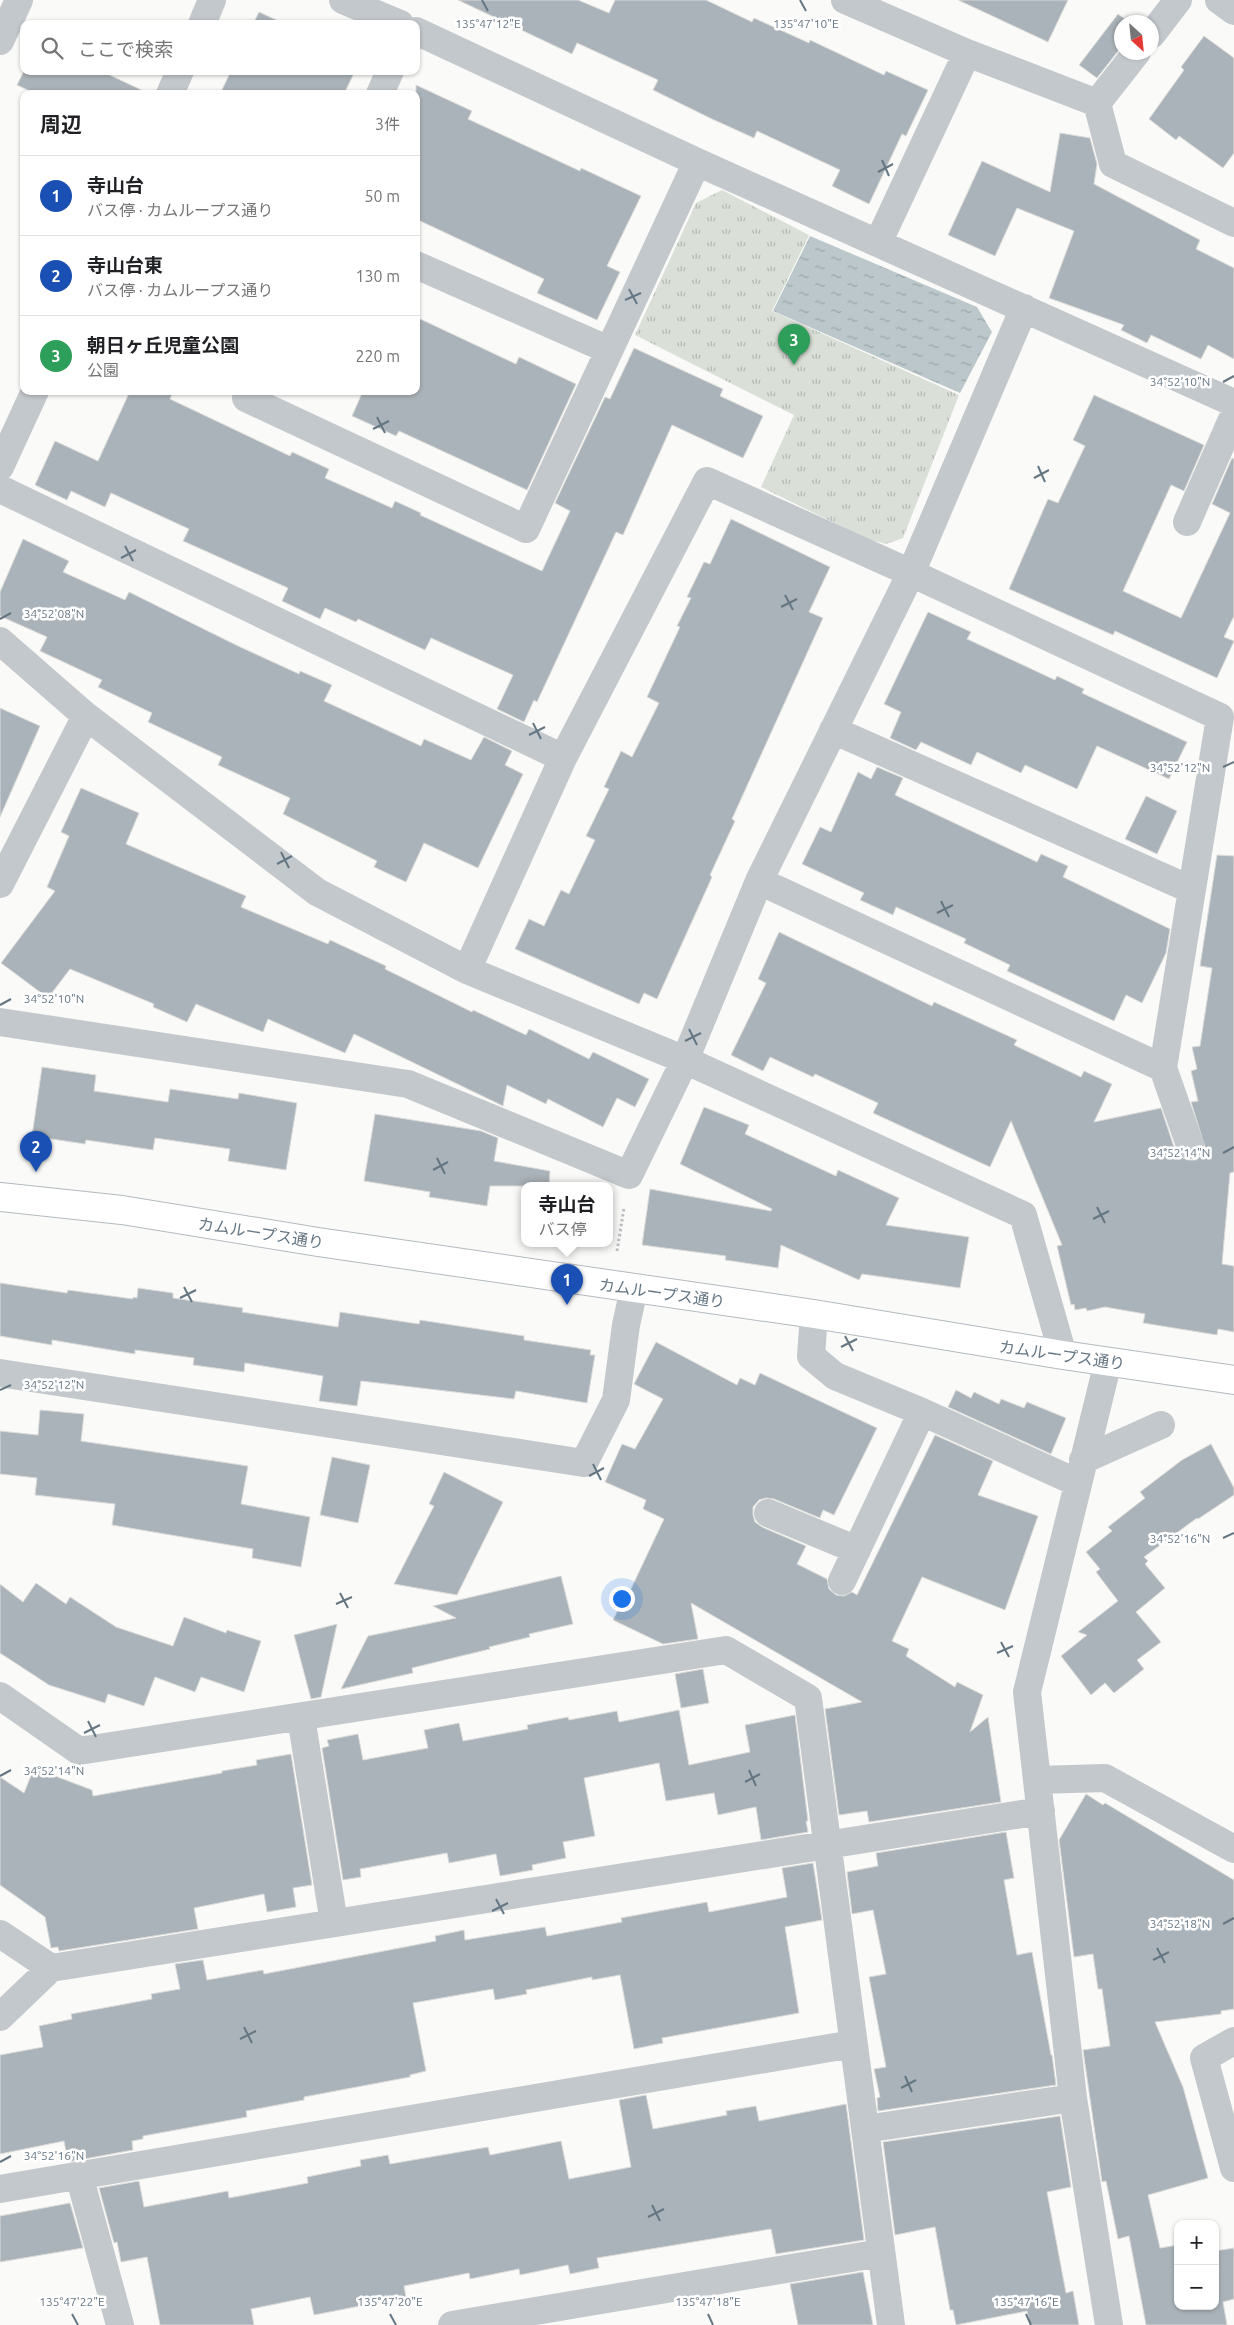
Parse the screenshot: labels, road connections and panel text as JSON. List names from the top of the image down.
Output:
{
  "streets": {
    "street": ["カムループス通り"]
  },
  "north": "bottom right",
  "page": {
    "search": "ここで検索",
    "heading": ["周辺", "3件"],
    "list": [
      {
        "mark": "1",
        "name": "寺山台",
        "note": "バス停 · カムループス通り",
        "value": "50 m"
      },
      {
        "mark": "2",
        "name": "寺山台東",
        "note": "バス停 · カムループス通り",
        "value": "130 m"
      },
      {
        "mark": "3",
        "name": "朝日ヶ丘児童公園",
        "note": "公園",
        "value": "220 m"
      }
    ],
    "pins": ["3", "2", "1"],
    "popup": ["寺山台", "バス停"],
    "map_buttons": ["+", "−"]
  },
  "coordinates": [
    "135°47'12\"E",
    "135°47'10\"E",
    "34°52'10\"N",
    "34°52'08\"N",
    "34°52'12\"N",
    "34°52'14\"N",
    "34°52'16\"N",
    "34°52'18\"N",
    "135°47'22\"E",
    "135°47'20\"E",
    "135°47'18\"E",
    "135°47'16\"E"
  ]
}
